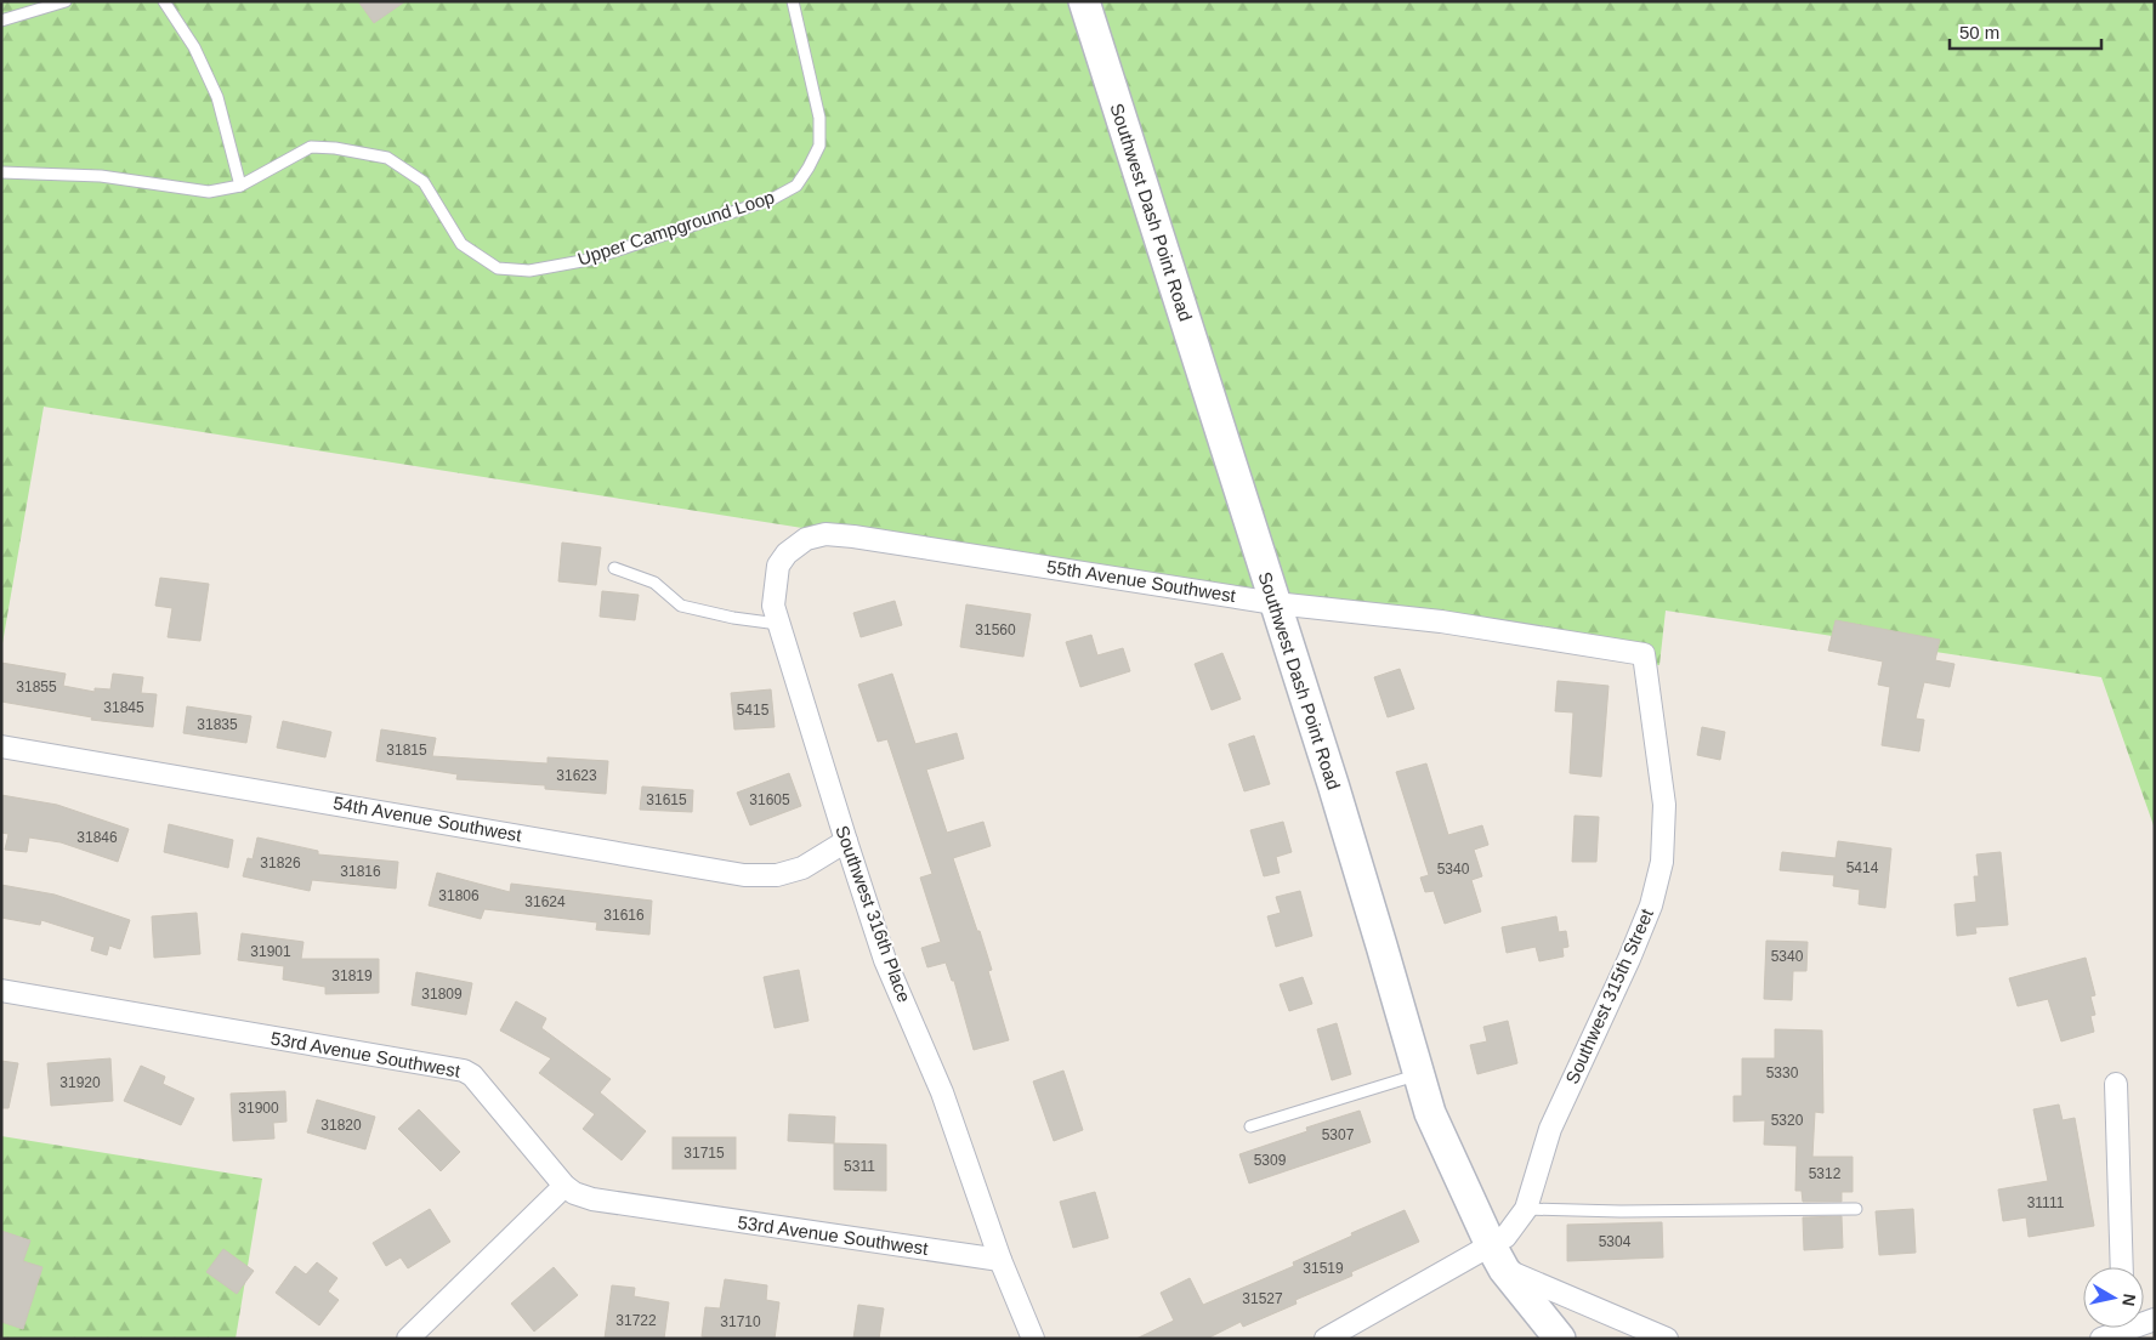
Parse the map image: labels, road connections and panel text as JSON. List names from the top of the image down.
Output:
{
  "streets": {
    "main road": ["Southwest Dash Point Road"],
    "street": [
      "55th Avenue Southwest",
      "54th Avenue Southwest",
      "Southwest 316th Place",
      "Southwest 315th Street",
      "53rd Avenue Southwest"
    ],
    "lane": ["Upper Campground Loop"]
  },
  "crossings": [
    ["Southwest Dash Point Road", "55th Avenue Southwest"],
    ["Southwest Dash Point Road", "Southwest 315th Street"],
    ["55th Avenue Southwest", "Southwest 316th Place"],
    ["55th Avenue Southwest", "Southwest 315th Street"],
    ["54th Avenue Southwest", "Southwest 316th Place"],
    ["Southwest 316th Place", "53rd Avenue Southwest"]
  ],
  "house_numbers": [
    "31560",
    "31855",
    "31845",
    "5415",
    "31835",
    "31815",
    "31623",
    "31615",
    "31605",
    "31846",
    "31826",
    "5414",
    "5340",
    "31816",
    "31806",
    "31624",
    "31616",
    "31901",
    "5340",
    "31819",
    "31809",
    "5330",
    "31920",
    "31900",
    "5320",
    "31820",
    "5307",
    "31715",
    "5309",
    "5311",
    "5312",
    "31111",
    "5304",
    "31519",
    "31527",
    "31722",
    "31710"
  ],
  "scale_bar": "50 m",
  "north": "right"
}
